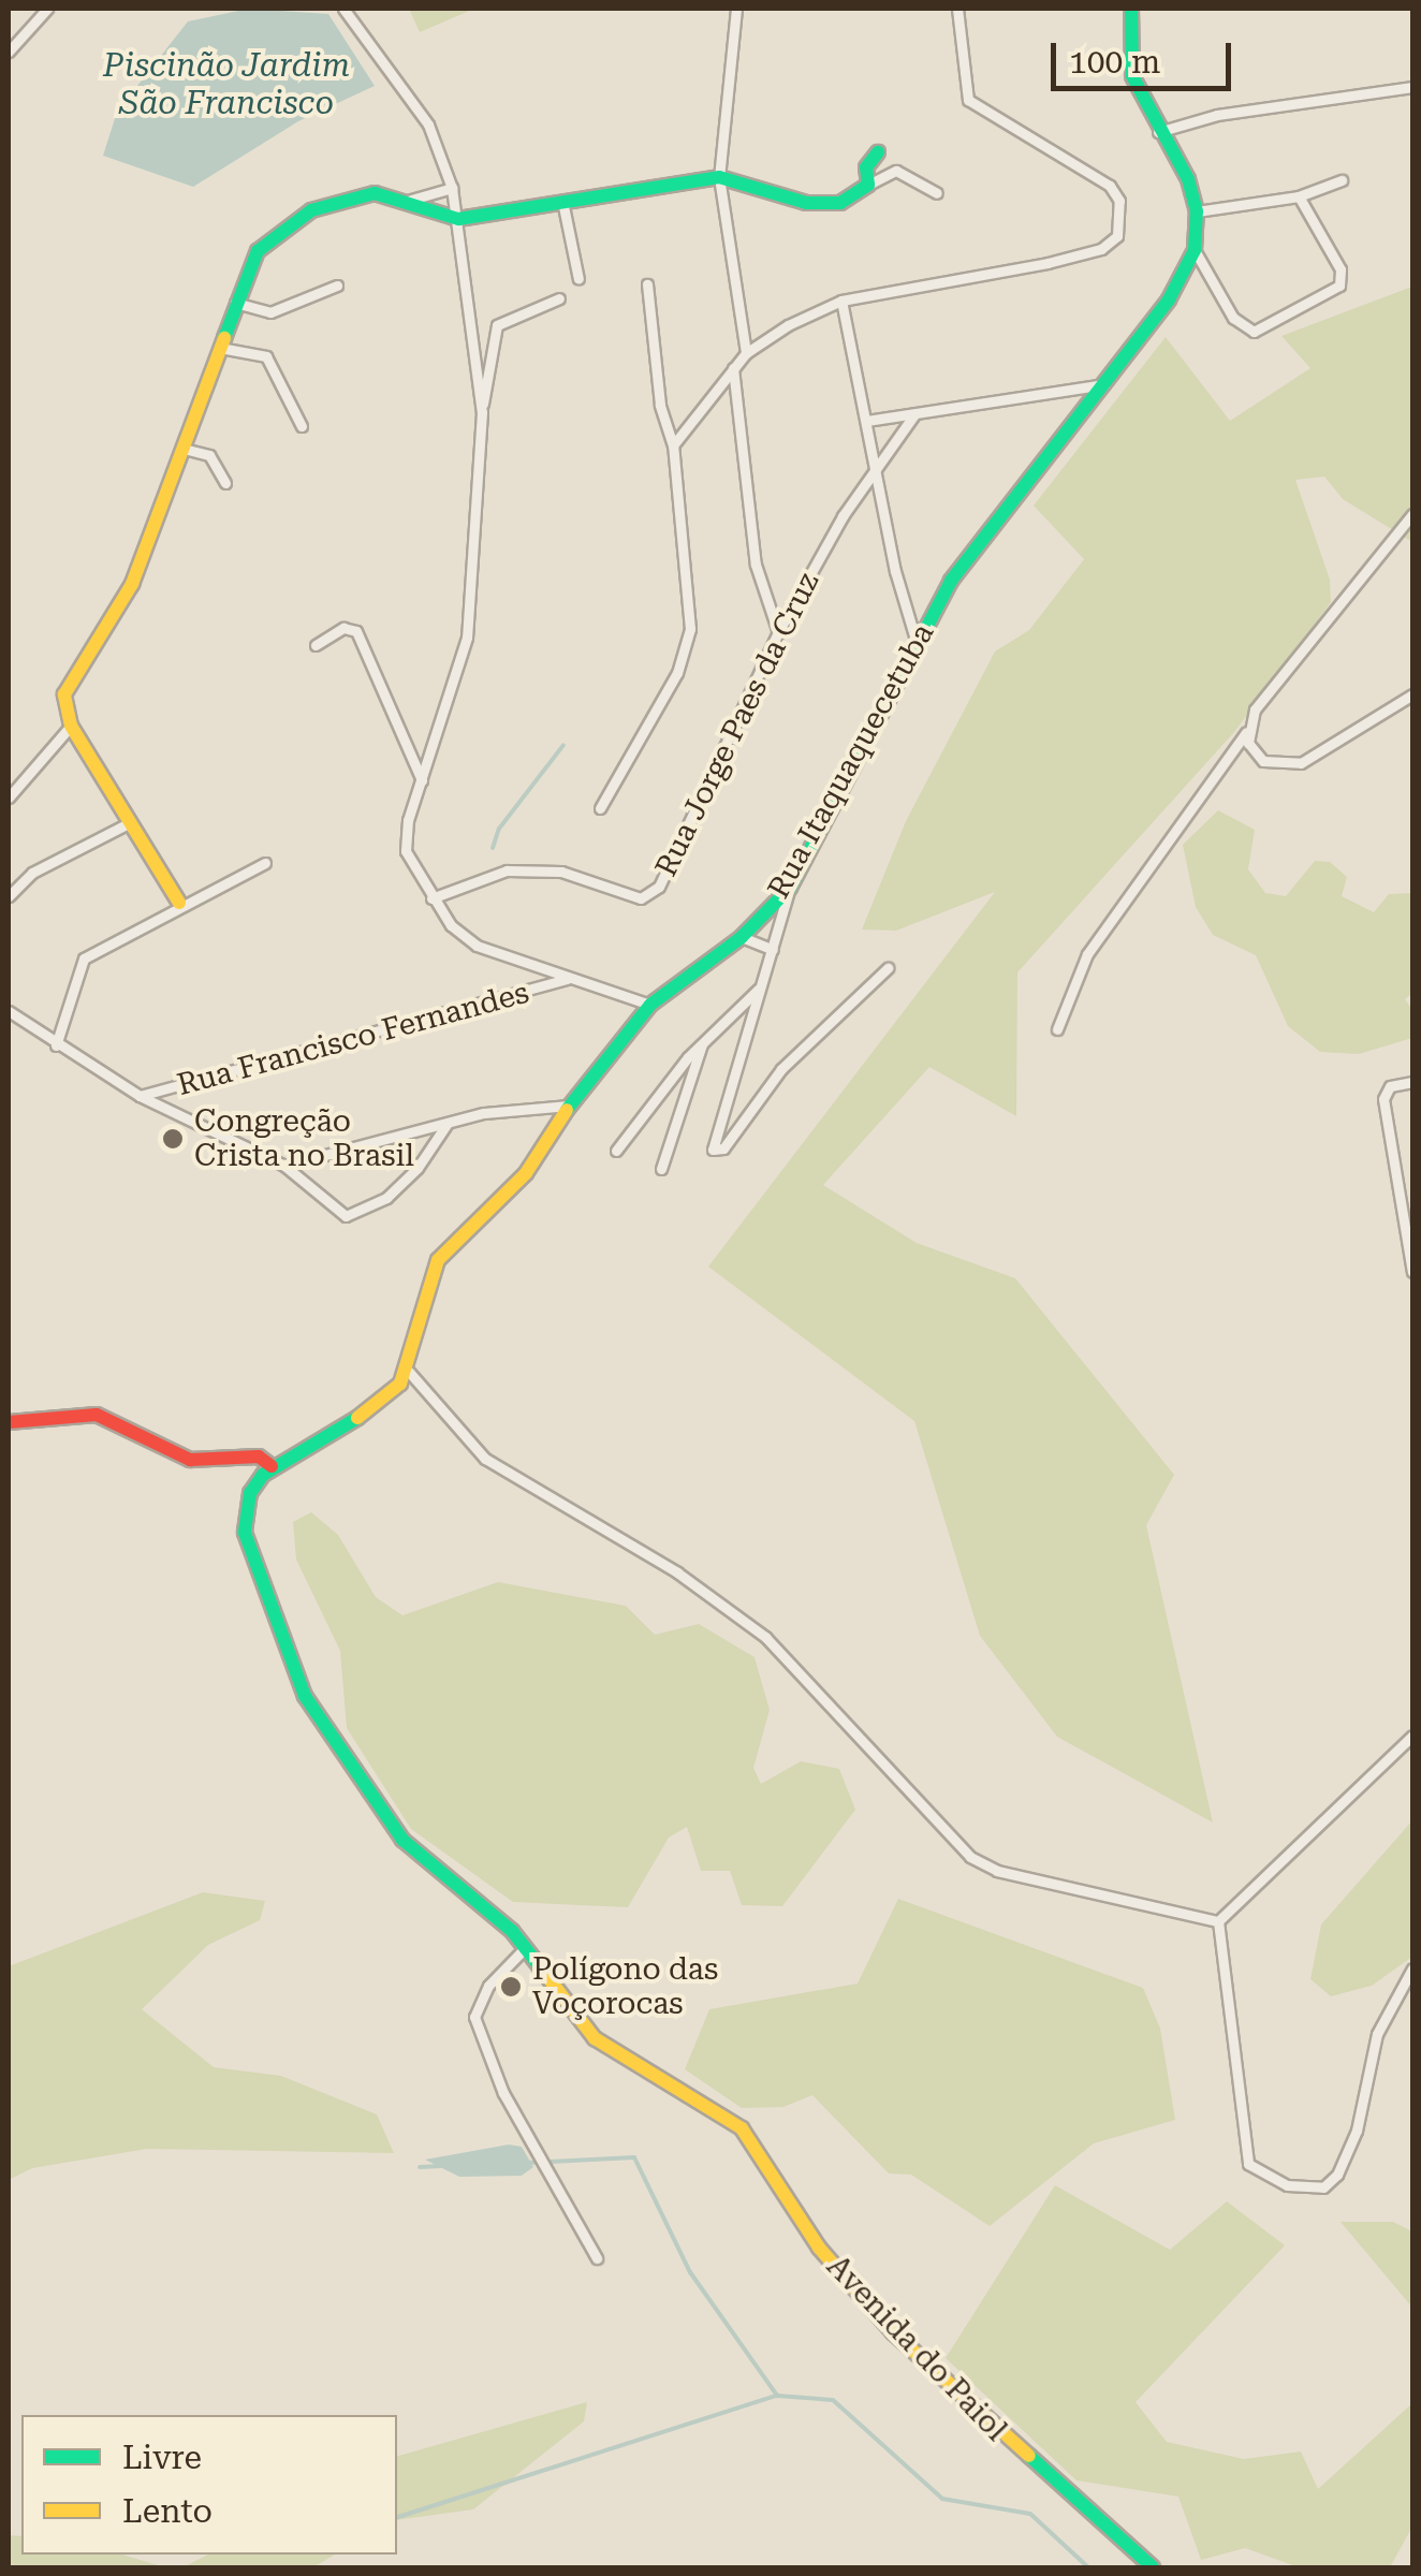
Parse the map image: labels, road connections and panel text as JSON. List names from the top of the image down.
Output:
{
  "streets": {
    "street": [
      "Rua Jorge Paes da Cruz",
      "Rua Itaquaquecetuba",
      "Rua Francisco Fernandes",
      "Avenida do Paiol"
    ]
  },
  "water": ["Piscinão Jardim São Francisco"],
  "places": ["Congreção Crista no Brasil", "Polígono das Voçorocas"],
  "legend": ["Livre", "Lento"],
  "scale_bar": "100 m"
}
